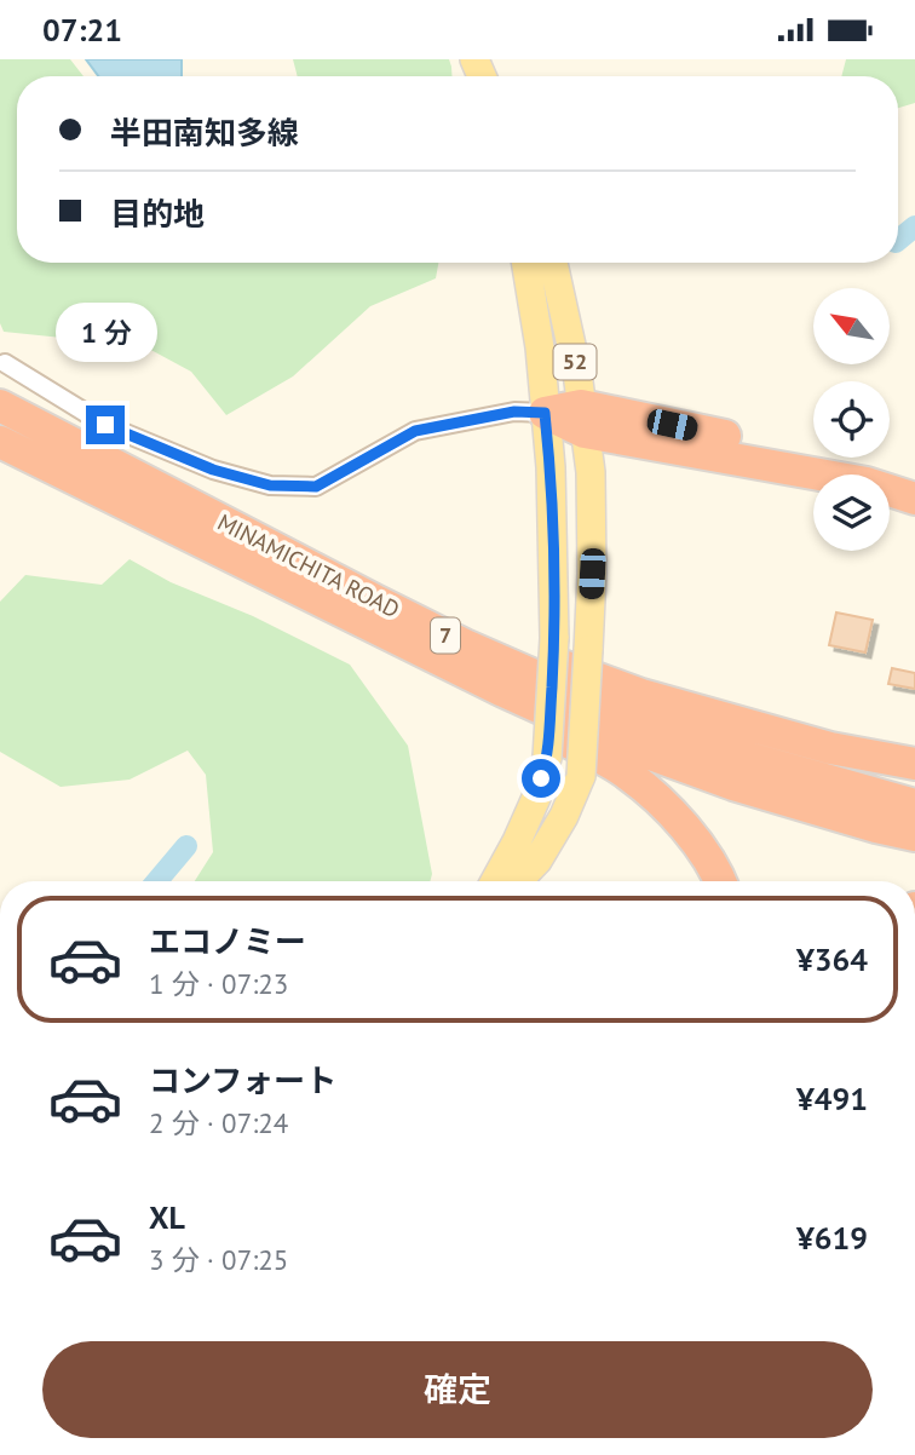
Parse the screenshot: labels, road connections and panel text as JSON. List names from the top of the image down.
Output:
{
  "streets": {
    "highway": ["MINAMICHITA ROAD", "7"],
    "main road": ["52"]
  },
  "north": "top left",
  "page": {
    "status": "07:21",
    "banner": ["半田南知多線", "目的地"],
    "bubble": "1 分",
    "list": [
      {
        "name": "エコノミー",
        "note": "1 分 · 07:23",
        "value": "¥364"
      },
      {
        "name": "コンフォート",
        "note": "2 分 · 07:24",
        "value": "¥491"
      },
      {
        "name": "XL",
        "note": "3 分 · 07:25",
        "value": "¥619"
      }
    ],
    "buttons": "確定"
  }
}
